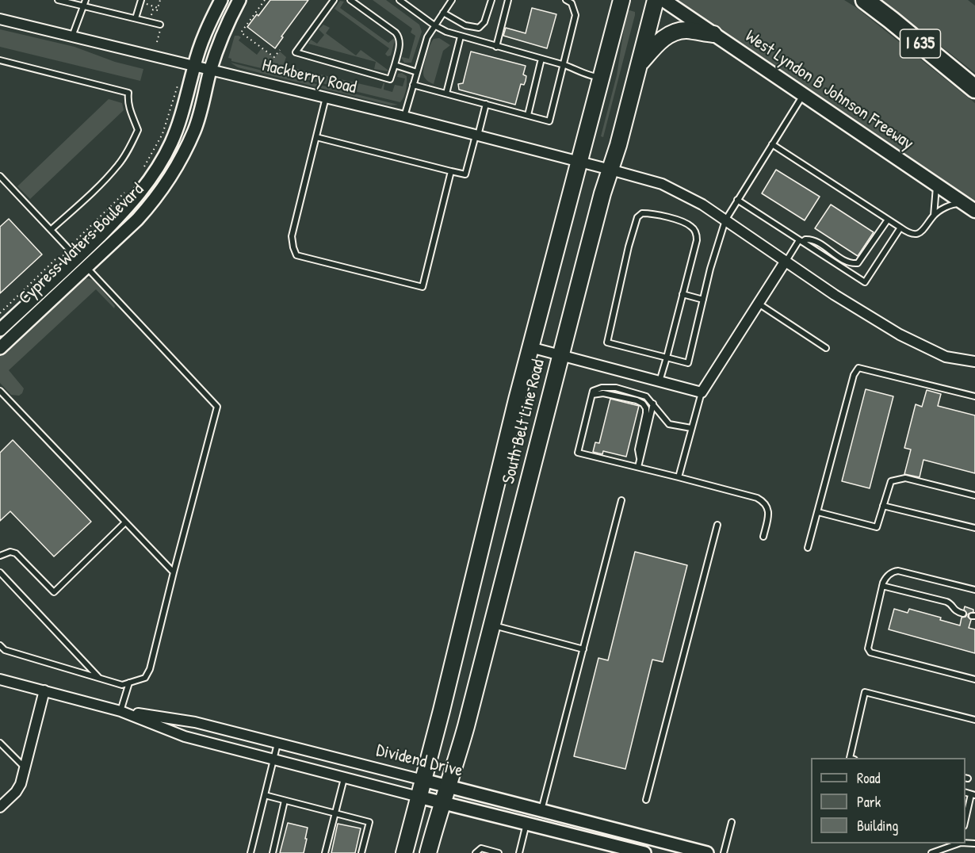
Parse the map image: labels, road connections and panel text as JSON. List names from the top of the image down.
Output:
{
  "streets": {
    "highway": ["I 635"],
    "main road": ["West Lyndon B Johnson Freeway", "South Belt Line Road"],
    "street": ["Hackberry Road", "Cypress Waters Boulevard", "Dividend Drive"]
  },
  "crossings": [
    ["Hackberry Road", "Cypress Waters Boulevard"],
    ["Hackberry Road", "South Belt Line Road"],
    ["South Belt Line Road", "Dividend Drive"]
  ],
  "legend": ["Road", "Park", "Building"]
}
